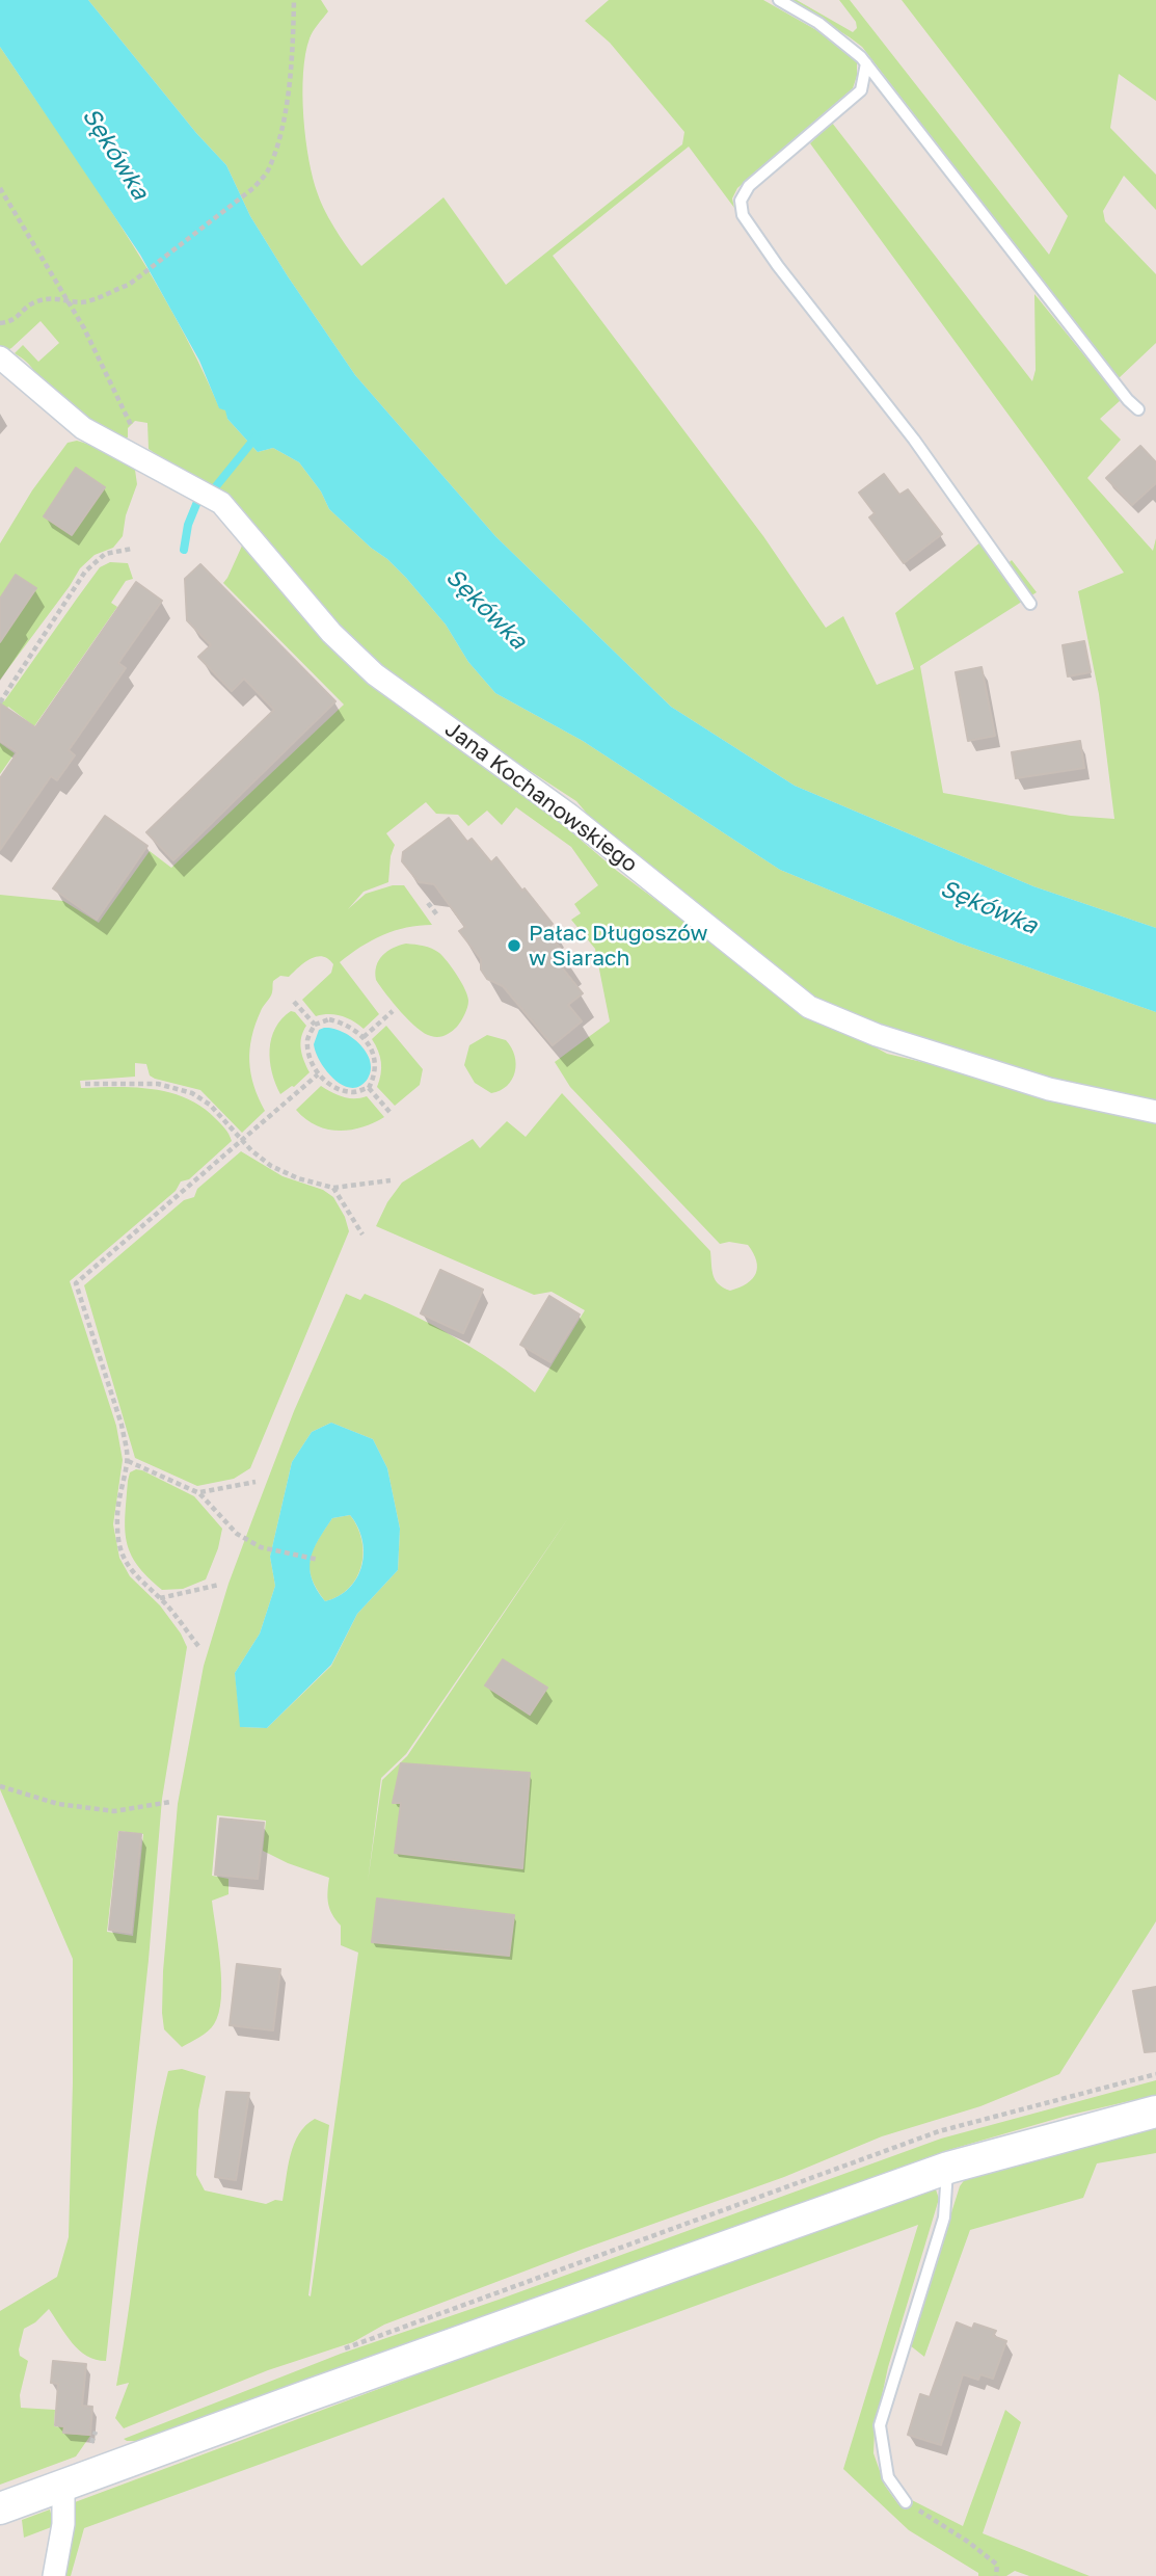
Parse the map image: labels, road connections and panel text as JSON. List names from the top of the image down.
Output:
{
  "streets": {
    "street": ["Jana Kochanowskiego"]
  },
  "water": ["Sękówka"],
  "places": ["Pałac Długoszów w Siarach"]
}
